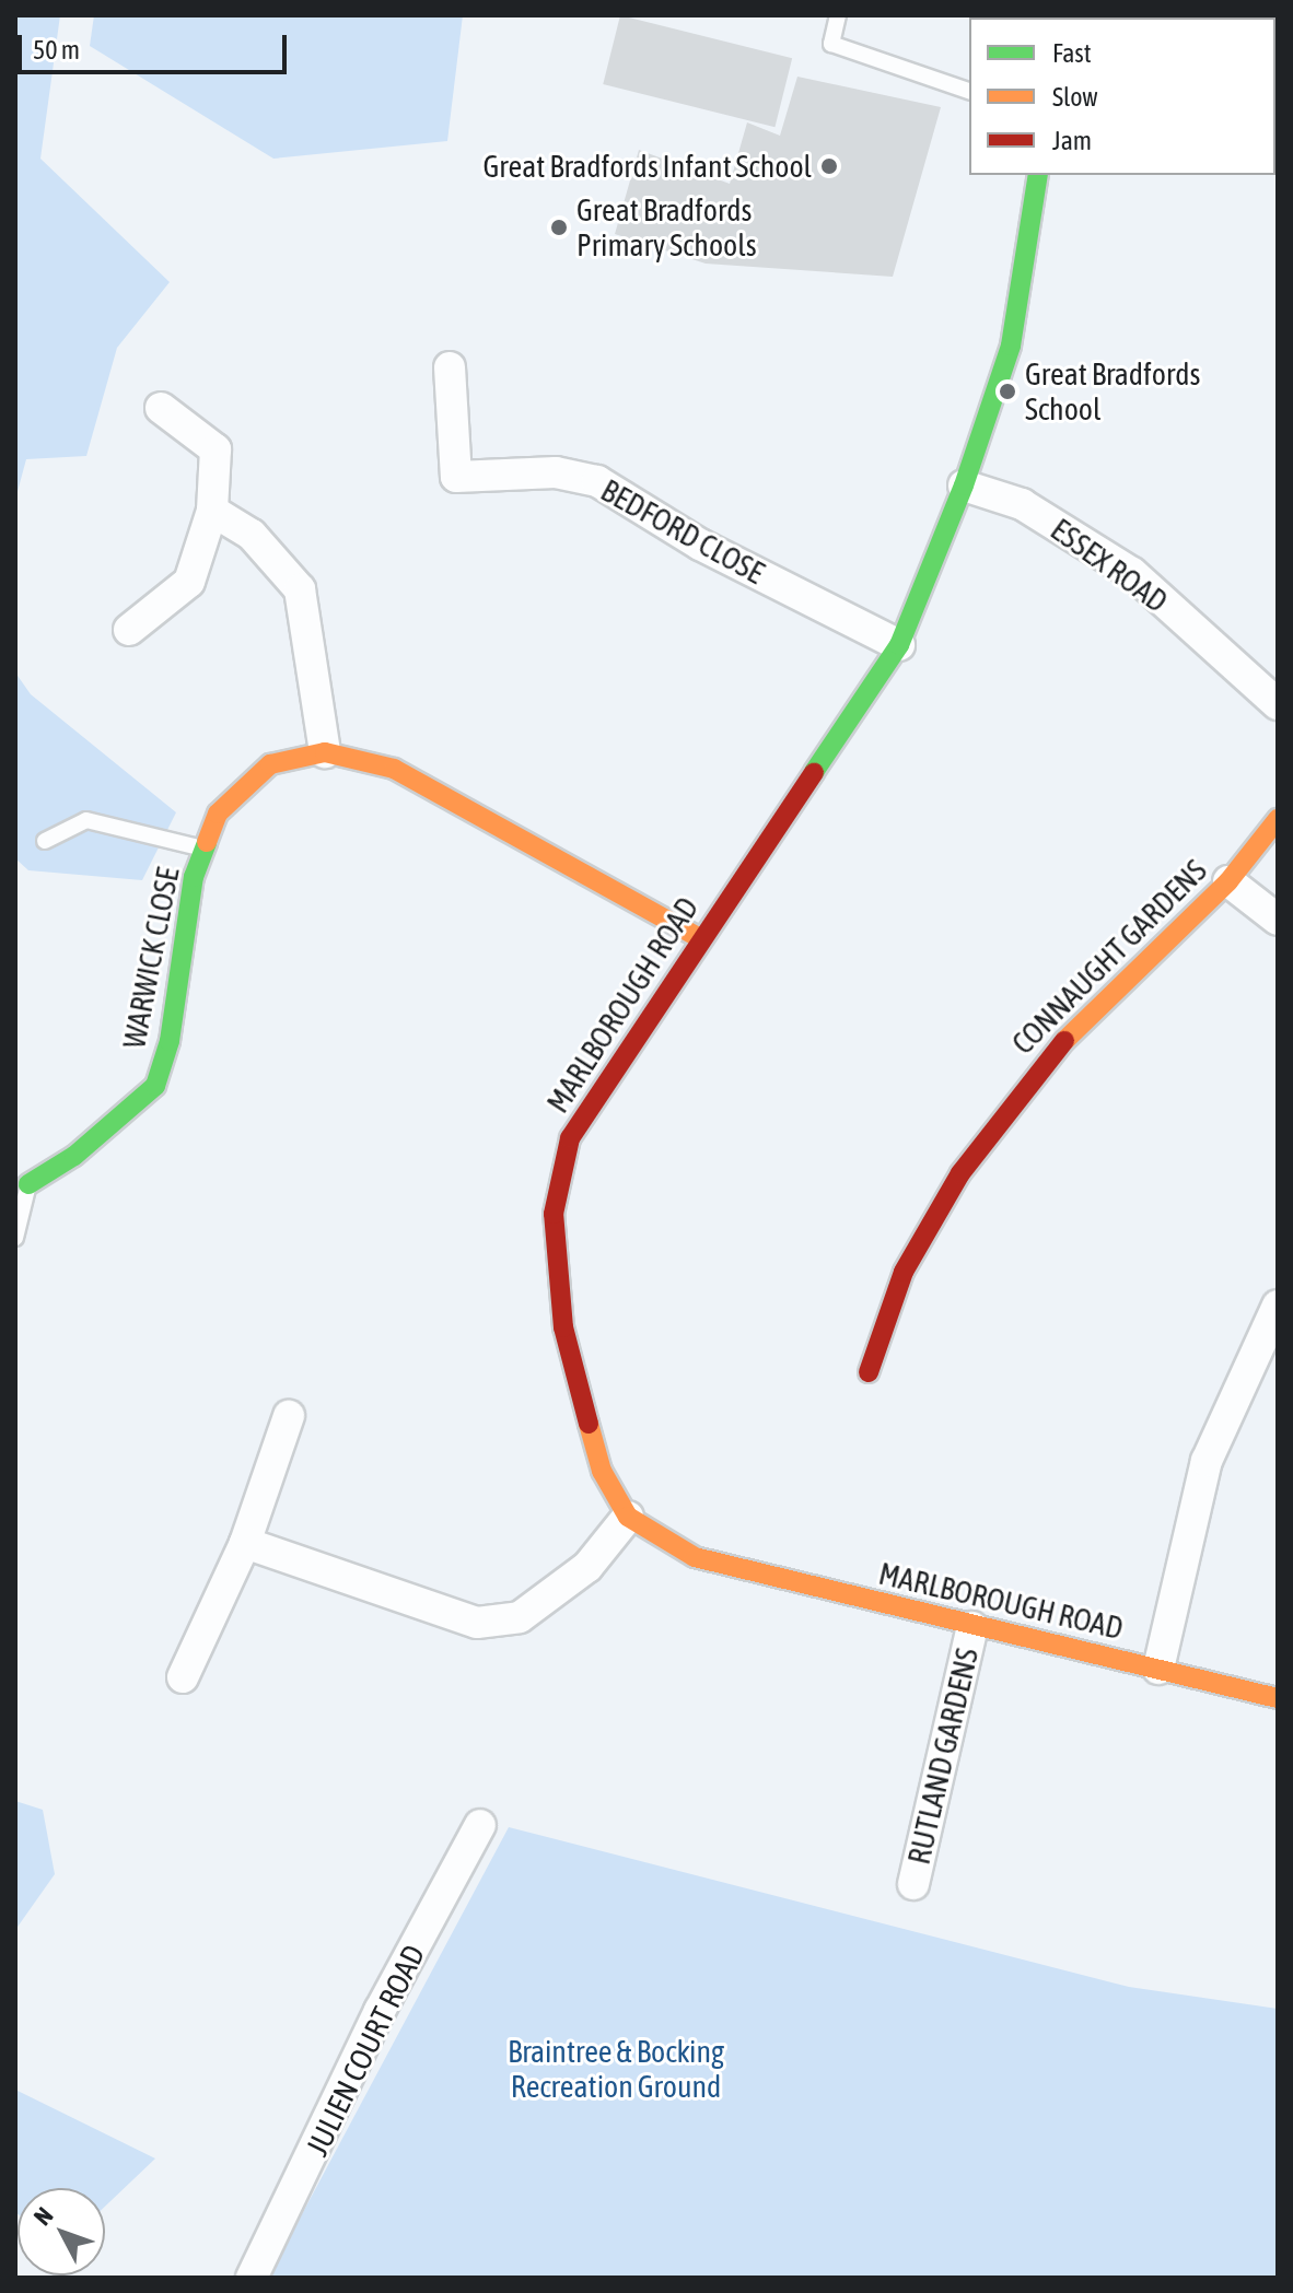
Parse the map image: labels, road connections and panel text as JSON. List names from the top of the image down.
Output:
{
  "streets": {
    "street": [
      "BEDFORD CLOSE",
      "ESSEX ROAD",
      "CONNAUGHT GARDENS",
      "WARWICK CLOSE",
      "MARLBOROUGH ROAD",
      "RUTLAND GARDENS",
      "JULIEN COURT ROAD"
    ]
  },
  "crossings": [
    ["BEDFORD CLOSE", "MARLBOROUGH ROAD"],
    ["ESSEX ROAD", "MARLBOROUGH ROAD"],
    ["WARWICK CLOSE", "MARLBOROUGH ROAD"],
    ["MARLBOROUGH ROAD", "RUTLAND GARDENS"]
  ],
  "parks": ["Braintree & Bocking Recreation Ground"],
  "places": ["Great Bradfords Infant School", "Great Bradfords Primary Schools", "Great Bradfords School"],
  "legend": ["Fast", "Slow", "Jam"],
  "scale_bar": "50 m",
  "north": "top left"
}
